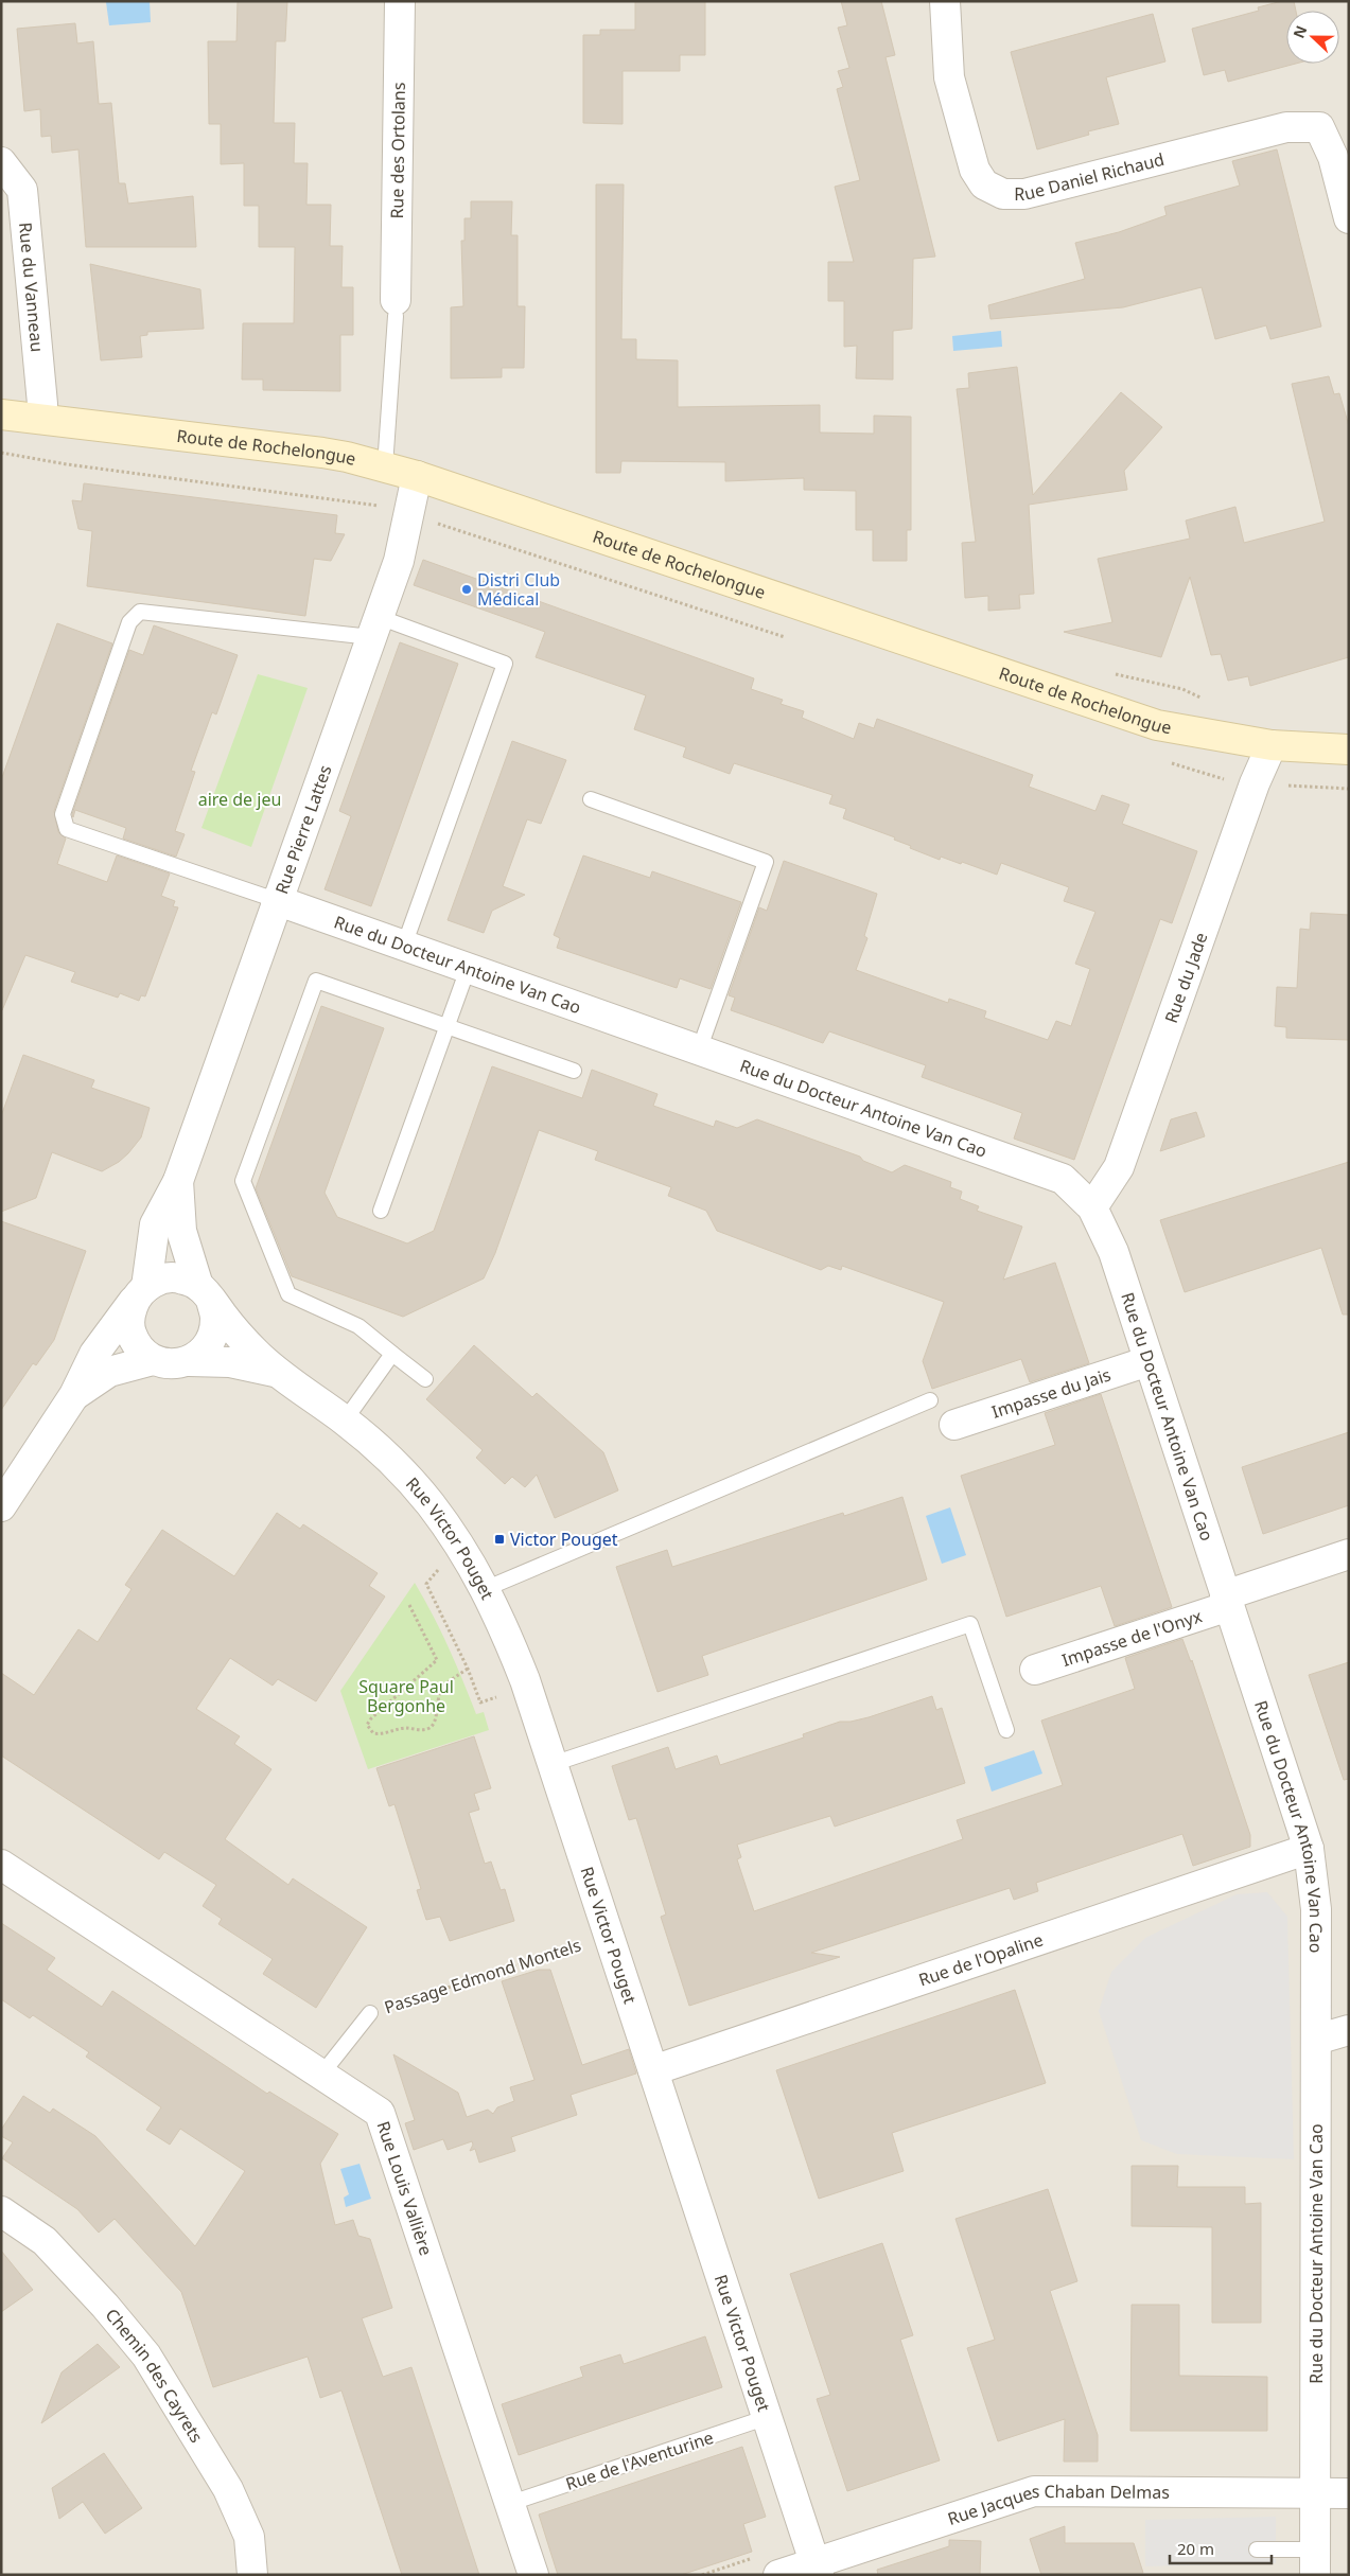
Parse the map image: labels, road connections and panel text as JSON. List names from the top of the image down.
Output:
{
  "streets": {
    "main road": ["Route de Rochelongue"],
    "street": [
      "Rue des Ortolans",
      "Rue Daniel Richaud",
      "Rue du Vanneau",
      "Rue Pierre Lattes",
      "Rue du Docteur Antoine Van Cao",
      "Rue du Jade",
      "Impasse du Jais",
      "Rue Victor Pouget",
      "Impasse de l'Onyx",
      "Rue de l'Opaline",
      "Rue Louis Vallière",
      "Chemin des Cayrets",
      "Rue Jacques Chaban Delmas"
    ],
    "lane": ["Passage Edmond Montels", "Rue de l'Aventurine"]
  },
  "crossings": [
    ["Rue du Vanneau", "Route de Rochelongue"],
    ["Route de Rochelongue", "Rue Pierre Lattes"],
    ["Route de Rochelongue", "Rue du Jade"],
    ["Rue Pierre Lattes", "Rue du Docteur Antoine Van Cao"],
    ["Rue Pierre Lattes", "Rue Victor Pouget"],
    ["Rue du Docteur Antoine Van Cao", "Rue du Jade"],
    ["Rue du Docteur Antoine Van Cao", "Impasse du Jais"],
    ["Rue du Docteur Antoine Van Cao", "Impasse de l'Onyx"],
    ["Rue du Docteur Antoine Van Cao", "Rue de l'Opaline"],
    ["Rue du Docteur Antoine Van Cao", "Rue Jacques Chaban Delmas"],
    ["Rue Victor Pouget", "Rue de l'Opaline"],
    ["Rue Victor Pouget", "Passage Edmond Montels"],
    ["Rue Victor Pouget", "Rue de l'Aventurine"],
    ["Rue Victor Pouget", "Rue Jacques Chaban Delmas"],
    ["Passage Edmond Montels", "Rue Louis Vallière"],
    ["Rue Louis Vallière", "Rue de l'Aventurine"]
  ],
  "parks": ["aire de jeu", "Square Paul Bergonhe"],
  "places": {
    "other": ["Distri Club Médical"],
    "transit": ["Victor Pouget"]
  },
  "scale_bar": "20 m",
  "north": "left"
}
